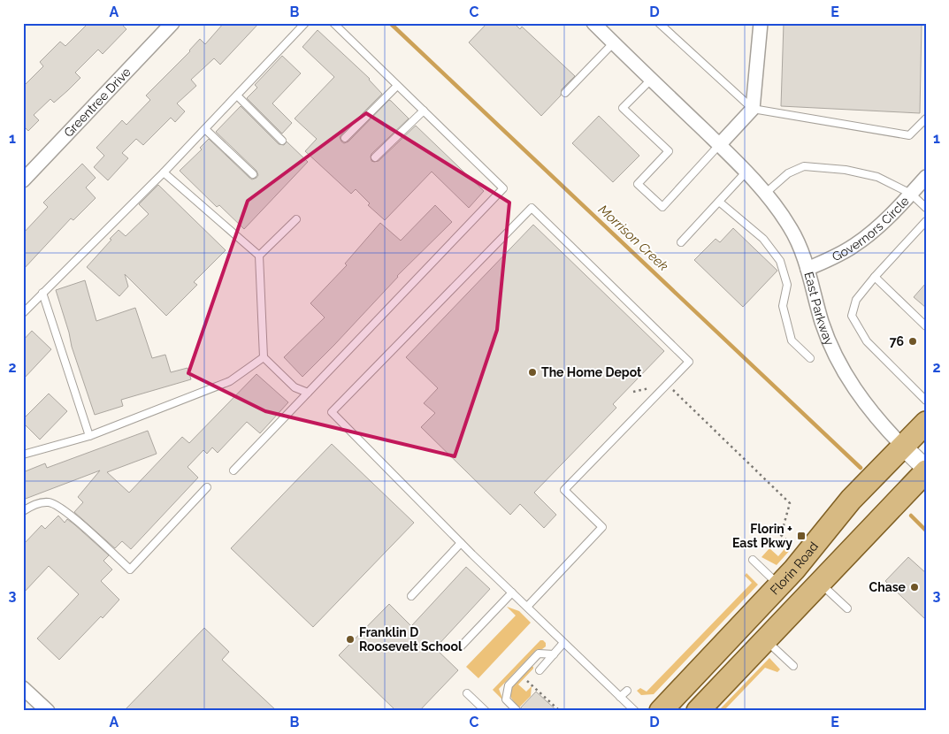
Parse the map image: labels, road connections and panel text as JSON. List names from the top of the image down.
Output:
{
  "streets": {
    "main road": ["Florin Road"],
    "street": ["Greentree Drive", "Governors Circle", "East Parkway"]
  },
  "crossings": [
    ["Governors Circle", "East Parkway"],
    ["East Parkway", "Florin Road"]
  ],
  "water": ["Morrison Creek"],
  "places": {
    "other": [
      "76",
      "The Home Depot",
      "Chase",
      "Franklin D Roosevelt School"
    ],
    "transit": ["Florin + East Pkwy"]
  },
  "grid": {
    "columns": [
      "A",
      "B",
      "C",
      "D",
      "E"
    ],
    "rows": ["1", "2", "3"]
  }
}
